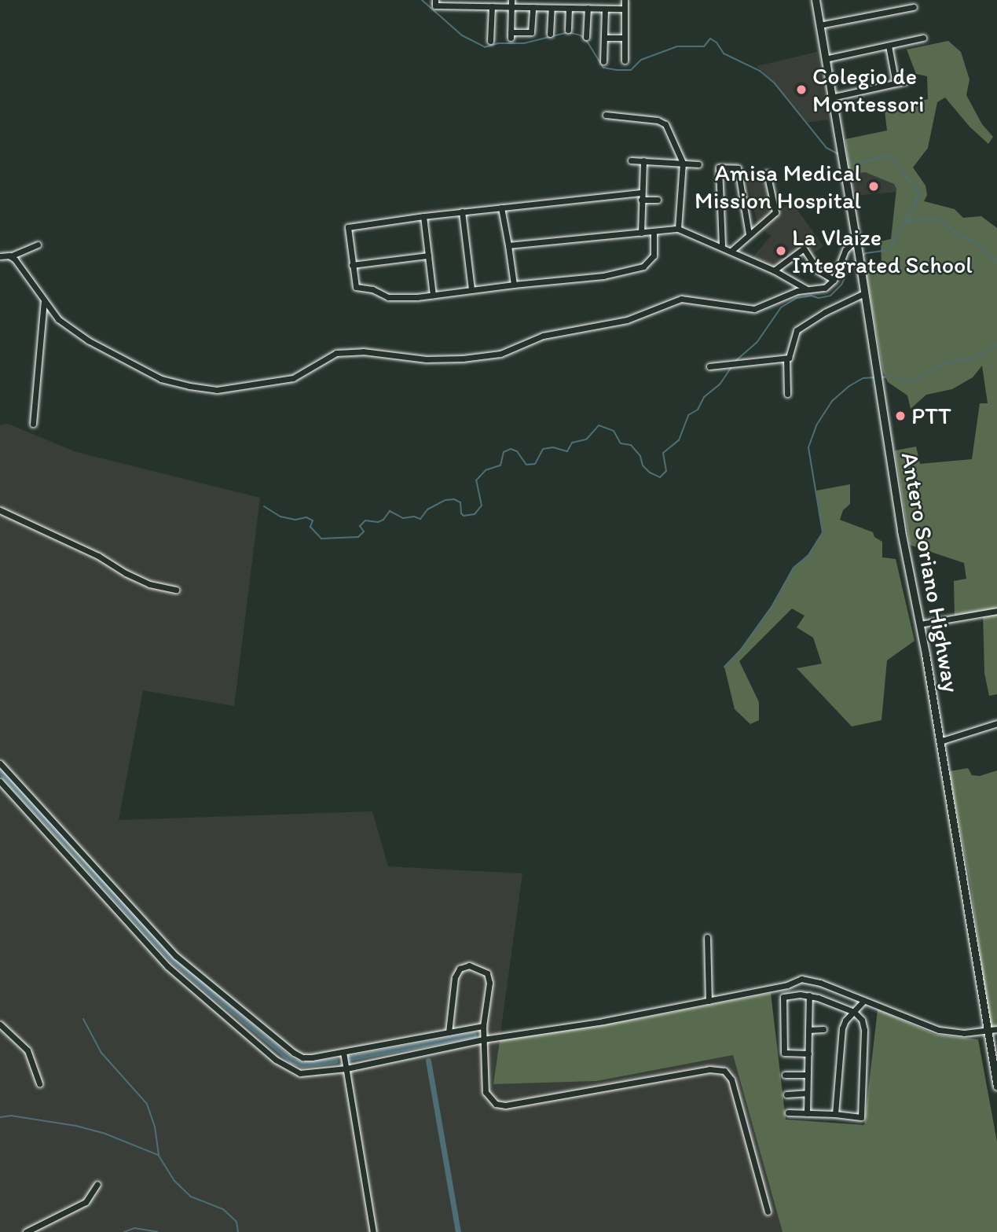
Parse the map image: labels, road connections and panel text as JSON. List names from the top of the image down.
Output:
{
  "streets": {
    "main road": ["Antero Soriano Highway"]
  },
  "places": [
    "Colegio de Montessori",
    "Amisa Medical Mission Hospital",
    "La Vlaize Integrated School",
    "PTT"
  ]
}
